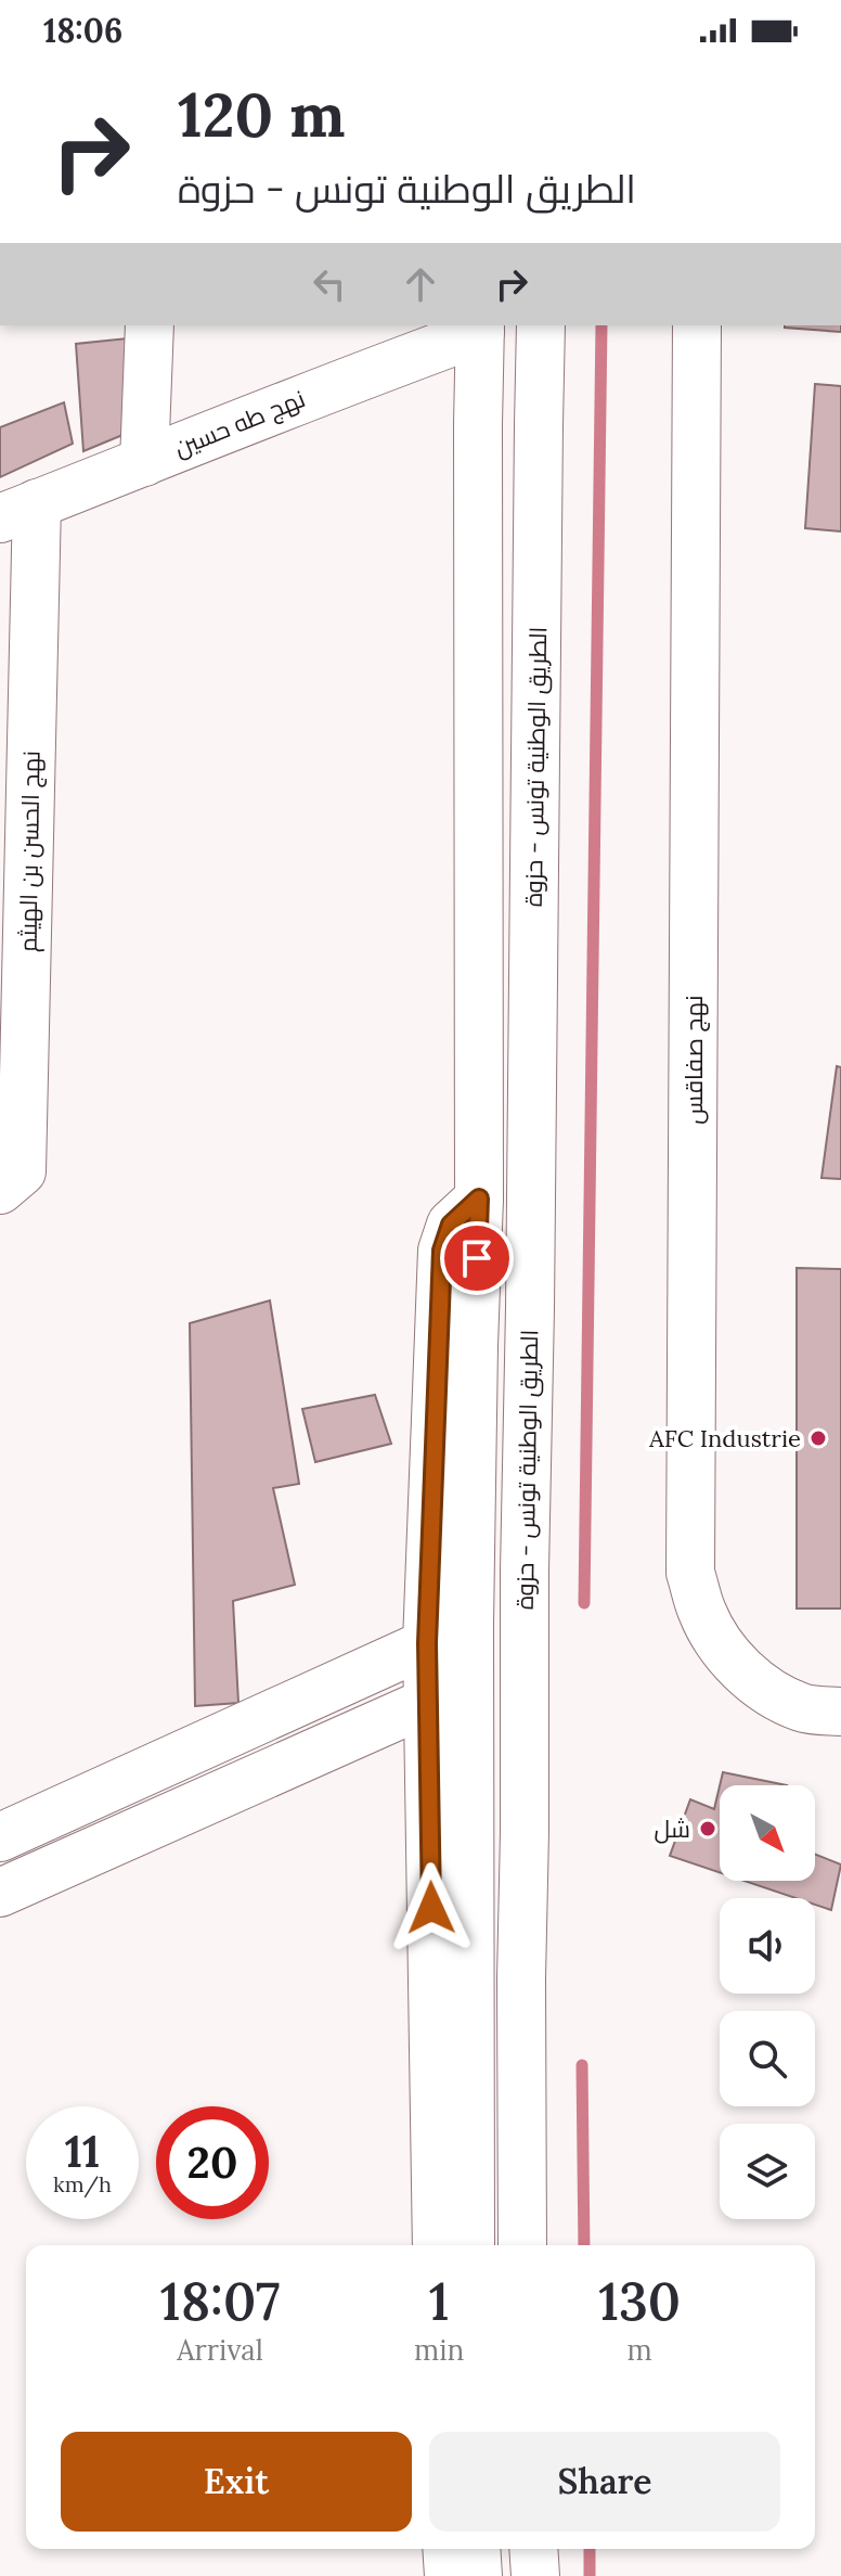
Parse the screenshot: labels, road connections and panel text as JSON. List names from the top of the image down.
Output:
{
  "streets": {
    "main road": [
      "نهج طه حسين",
      "الطريق الوطنية تونس - حزوة",
      "نهج الحسن بن الهيثم",
      "نهج صفاقس"
    ]
  },
  "crossings": [
    ["نهج طه حسين", "نهج الحسن بن الهيثم"]
  ],
  "places": ["AFC Industrie", "شل"],
  "north": "bottom right",
  "page": {
    "status": "18:06",
    "turn": ["120 m", "الطريق الوطنية تونس - حزوة"],
    "speed": "11 km/h",
    "limit": "20",
    "eta": [
      "18:07",
      "Arrival",
      "1",
      "min",
      "130",
      "m"
    ],
    "buttons": ["Exit", "Share"]
  }
}
